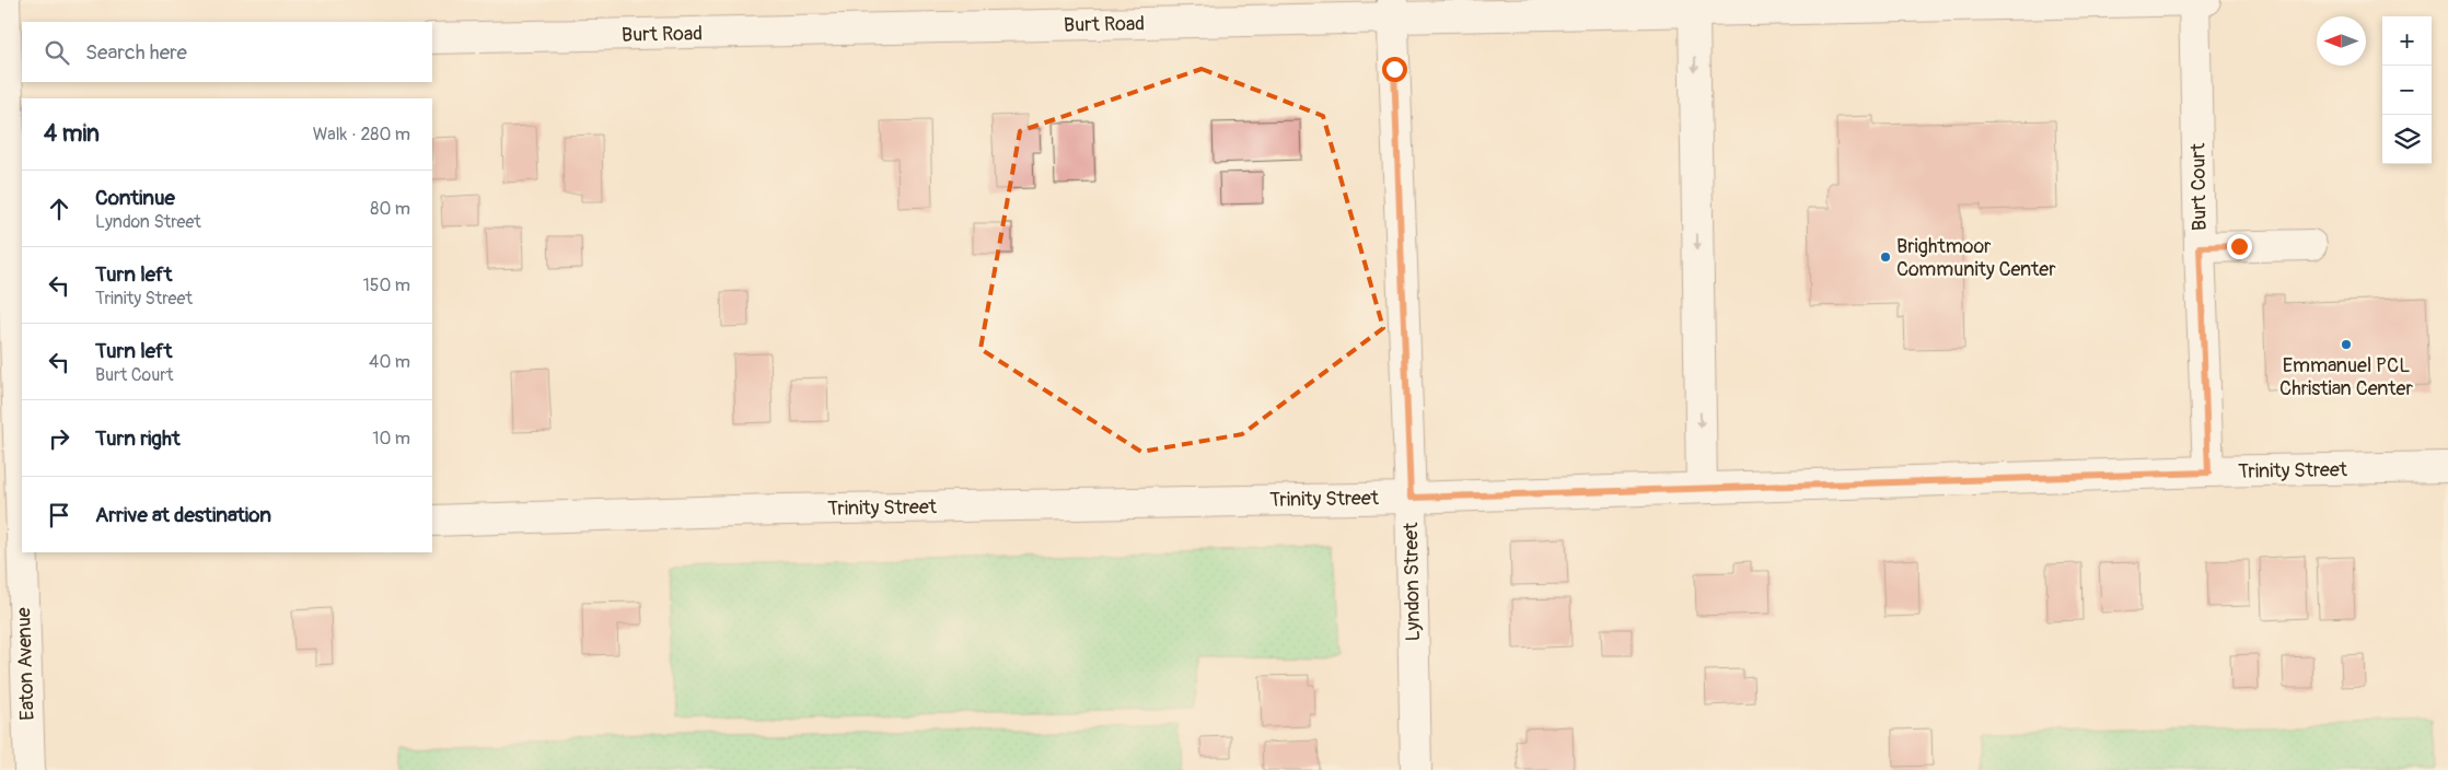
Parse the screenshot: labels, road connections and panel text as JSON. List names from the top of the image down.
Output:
{
  "streets": {
    "street": [
      "Burt Road",
      "Burt Court",
      "Trinity Street",
      "Lyndon Street",
      "Eaton Avenue"
    ]
  },
  "crossings": [
    ["Burt Road", "Burt Court"],
    ["Burt Road", "Lyndon Street"],
    ["Burt Court", "Trinity Street"],
    ["Trinity Street", "Lyndon Street"]
  ],
  "places": ["Brightmoor Community Center", "Emmanuel PCL Christian Center"],
  "north": "left",
  "page": {
    "map_buttons": ["+", "−"],
    "search": "Search here",
    "heading": ["4 min", "Walk · 280 m"],
    "list": [
      ["Continue", "Lyndon Street", "80 m"],
      ["Turn left", "Trinity Street", "150 m"],
      ["Turn left", "Burt Court", "40 m"],
      ["Turn right", "10 m"],
      "Arrive at destination"
    ]
  }
}
